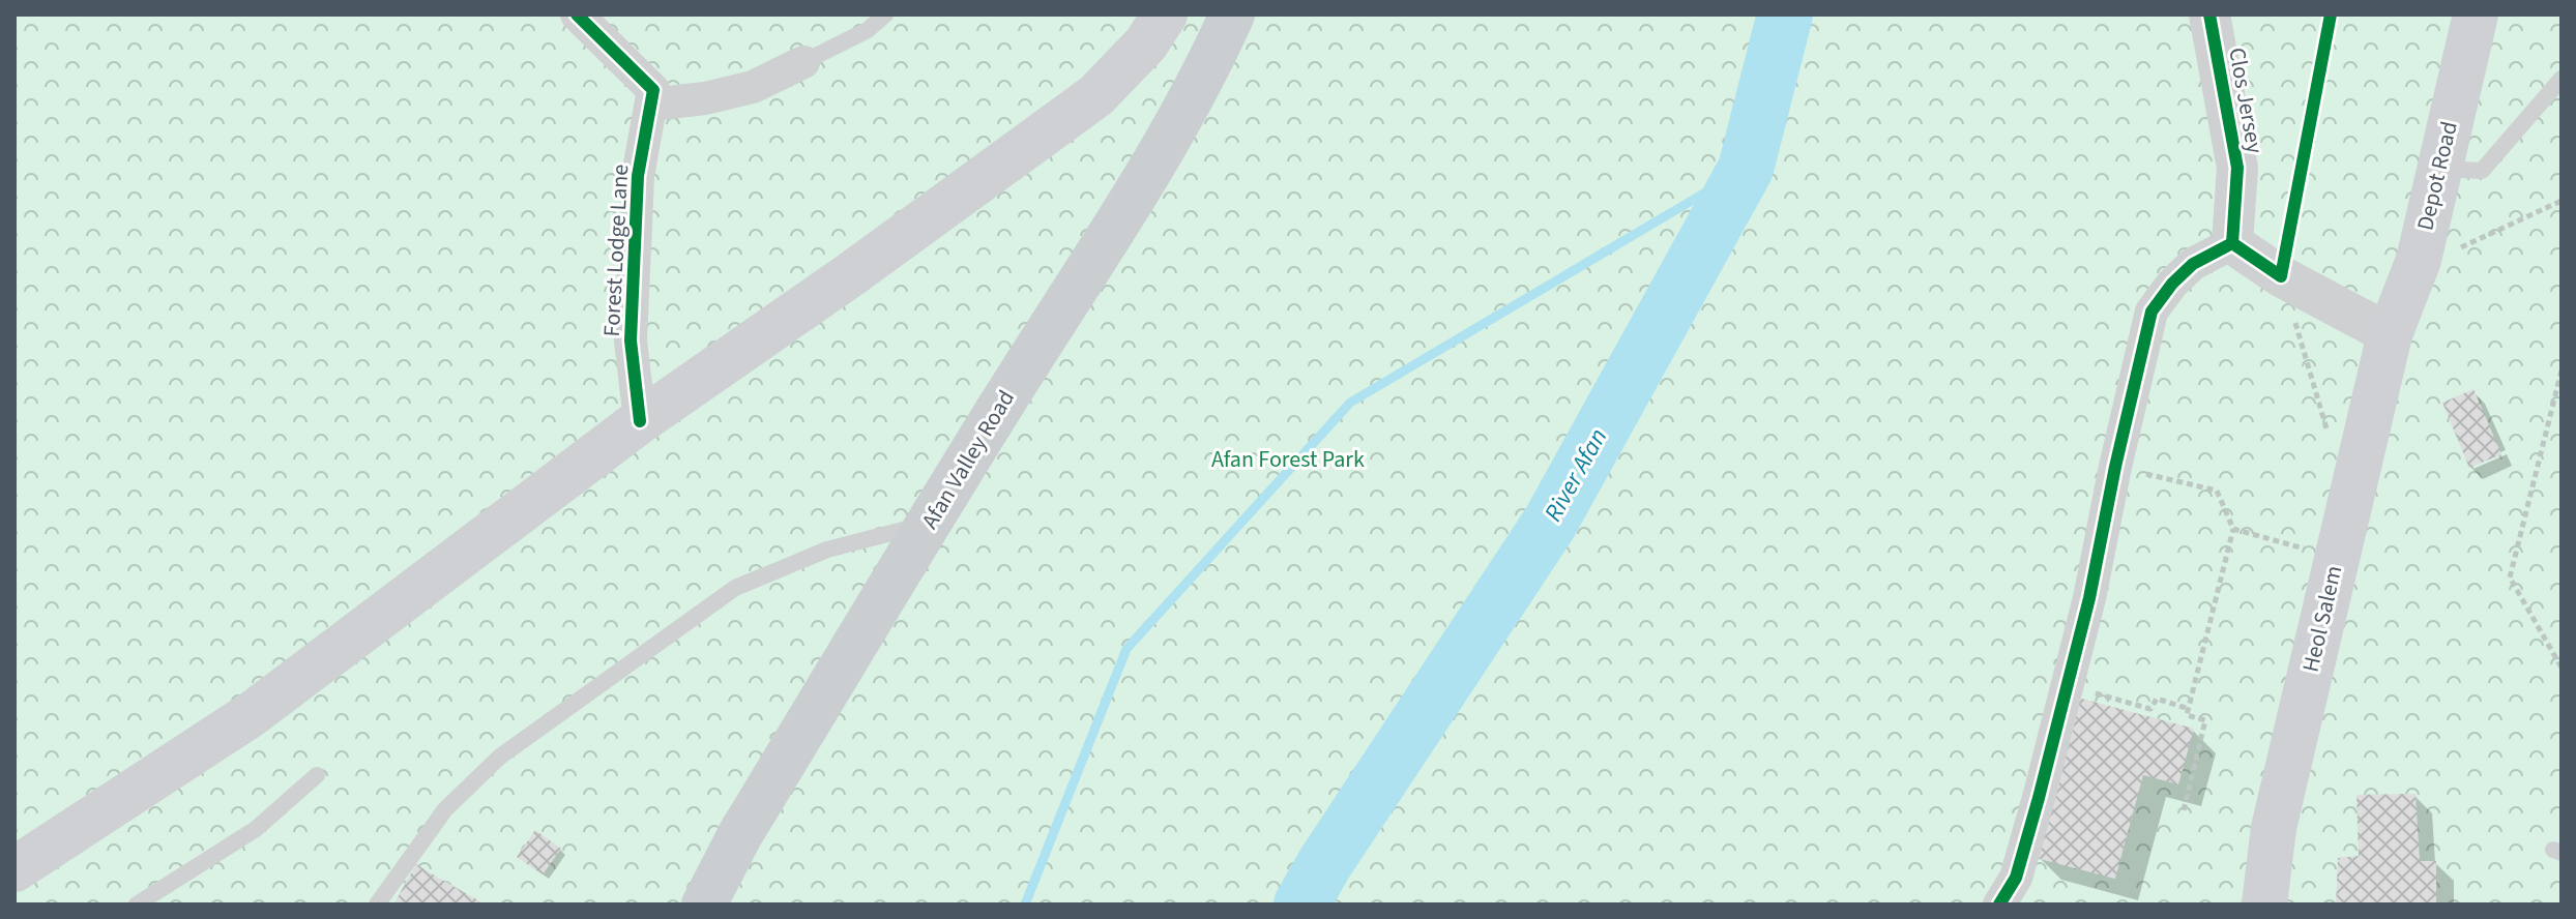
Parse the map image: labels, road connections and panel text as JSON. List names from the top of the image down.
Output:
{
  "streets": {
    "main road": ["Depot Road", "Afan Valley Road", "Heol Salem"],
    "street": ["Clos Jersey", "Forest Lodge Lane"]
  },
  "crossings": [
    ["Depot Road", "Heol Salem"]
  ],
  "water": ["River Afan"],
  "parks": ["Afan Forest Park"]
}
